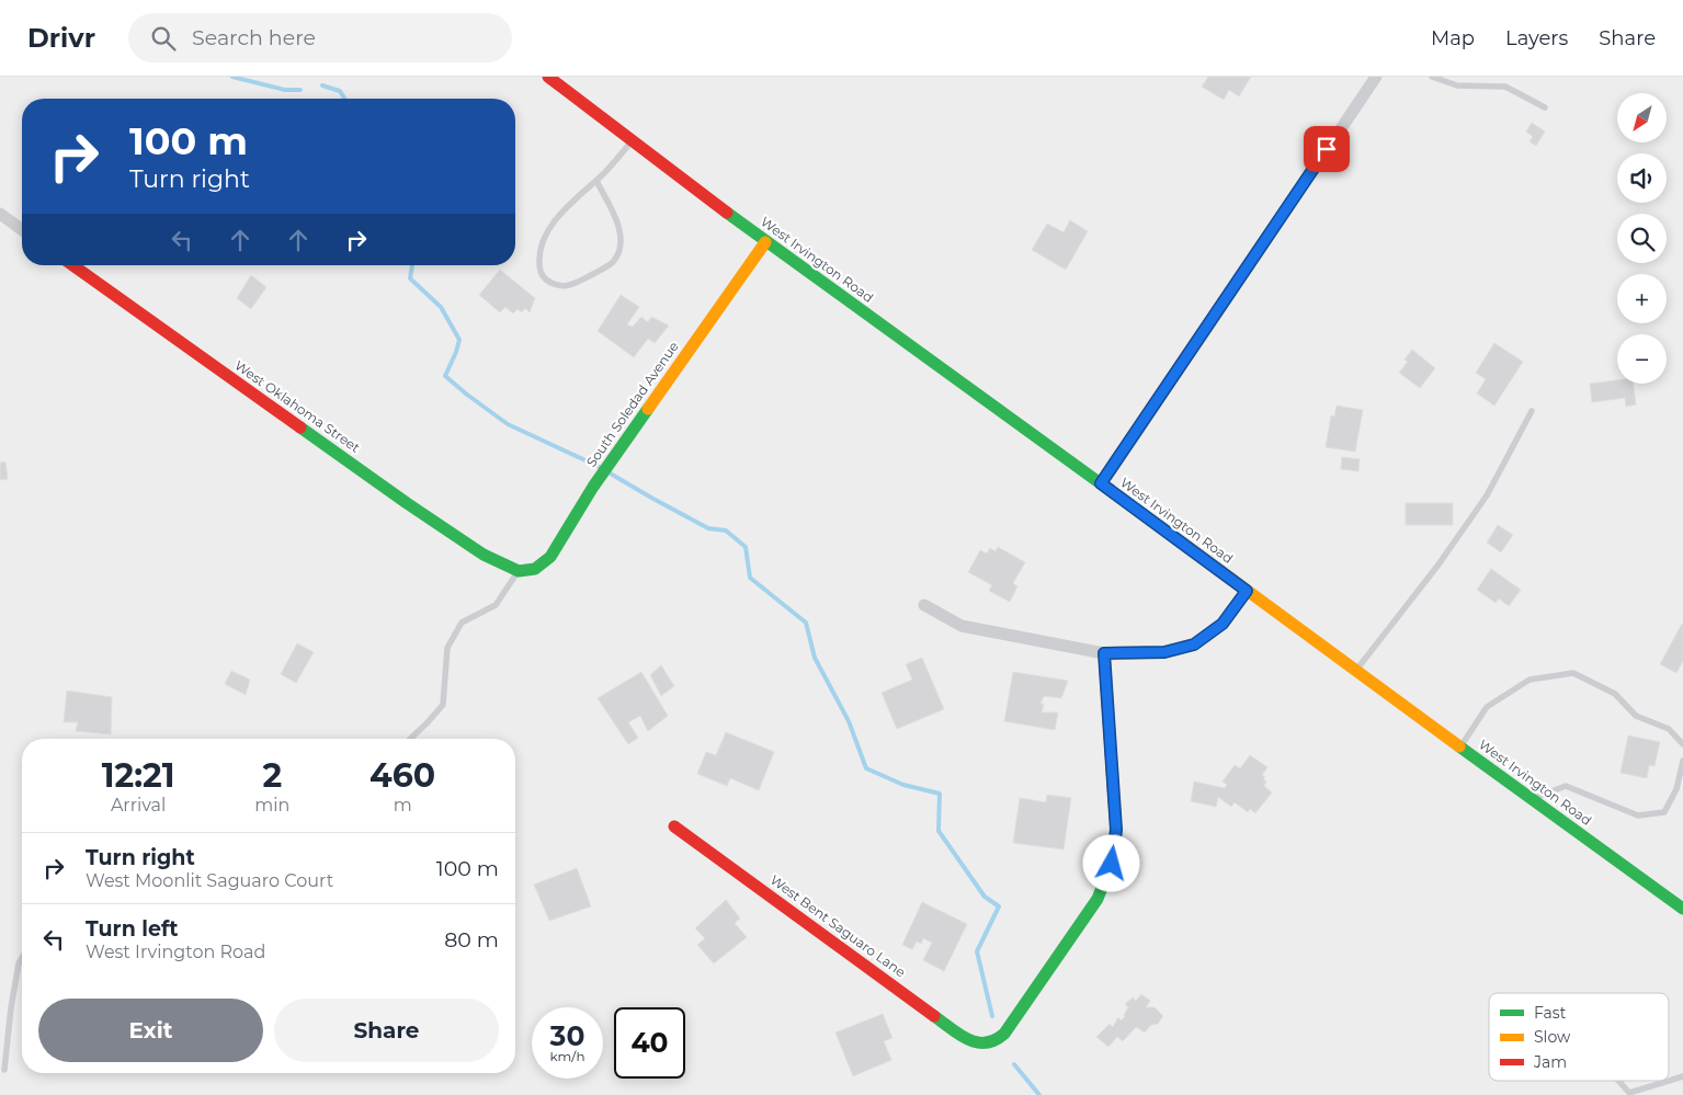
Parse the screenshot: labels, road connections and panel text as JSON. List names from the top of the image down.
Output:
{
  "streets": {
    "street": [
      "West Irvington Road",
      "South Soledad Avenue",
      "West Oklahoma Street",
      "West Bent Saguaro Lane"
    ]
  },
  "crossings": [
    ["West Irvington Road", "South Soledad Avenue"],
    ["South Soledad Avenue", "West Oklahoma Street"]
  ],
  "legend": ["Fast", "Slow", "Jam"],
  "north": "bottom left",
  "page": {
    "header": "Drivr",
    "search": "Search here",
    "nav": ["Map", "Layers", "Share"],
    "map_buttons": ["+", "−"],
    "turn": ["100 m", "Turn right"],
    "eta": [
      "12:21",
      "Arrival",
      "2",
      "min",
      "460",
      "m"
    ],
    "list": [
      {
        "name": "Turn right",
        "note": "West Moonlit Saguaro Court",
        "value": "100 m"
      },
      {
        "name": "Turn left",
        "note": "West Irvington Road",
        "value": "80 m"
      }
    ],
    "buttons": ["Exit", "Share"],
    "speed": "30 km/h",
    "limit": "40"
  }
}
